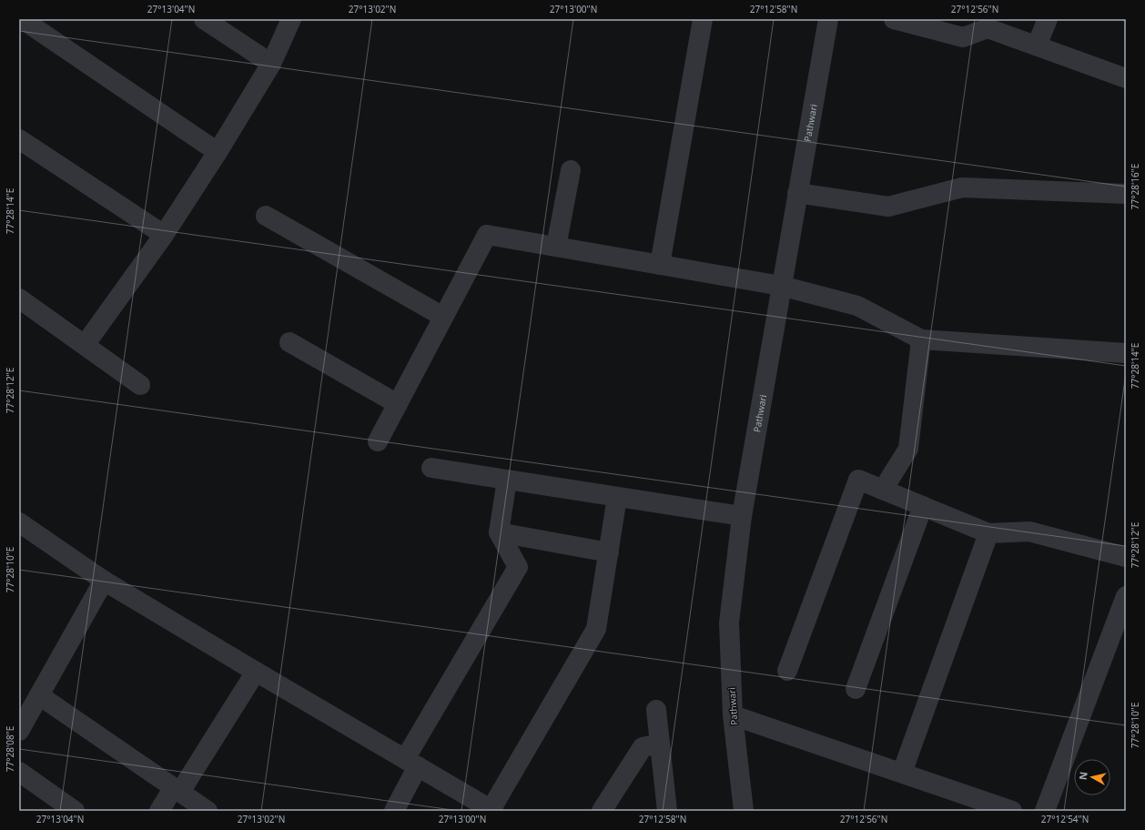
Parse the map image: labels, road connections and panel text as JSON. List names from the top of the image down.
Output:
{
  "streets": {
    "street": ["Pathwari"]
  },
  "north": "left",
  "coordinates": [
    "27°13'04\"N",
    "27°13'02\"N",
    "27°13'00\"N",
    "27°12'58\"N",
    "27°12'56\"N",
    "77°28'16\"E",
    "77°28'14\"E",
    "77°28'12\"E",
    "77°28'10\"E",
    "77°28'08\"E",
    "27°12'54\"N"
  ]
}
